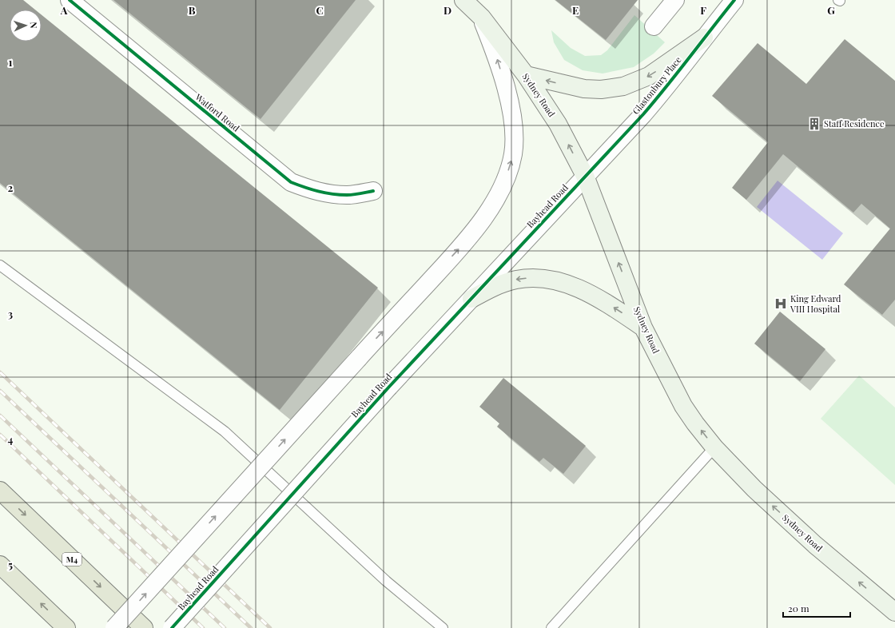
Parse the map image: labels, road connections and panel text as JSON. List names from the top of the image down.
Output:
{
  "streets": {
    "highway": ["M4"],
    "main road": ["Sydney Road"],
    "street": ["Glastonbury Place", "Watford Road", "Bayhead Road"]
  },
  "crossings": [
    ["Glastonbury Place", "Sydney Road"],
    ["Glastonbury Place", "Bayhead Road"],
    ["Sydney Road", "Bayhead Road"]
  ],
  "one_way": ["Sydney Road"],
  "places": {
    "building": ["Staff Residence"],
    "hospital": ["King Edward VIII Hospital"]
  },
  "scale_bar": "20 m",
  "north": "right",
  "grid": {
    "columns": [
      "A",
      "B",
      "C",
      "D",
      "E",
      "F",
      "G"
    ],
    "rows": [
      "1",
      "2",
      "3",
      "4",
      "5"
    ]
  }
}
